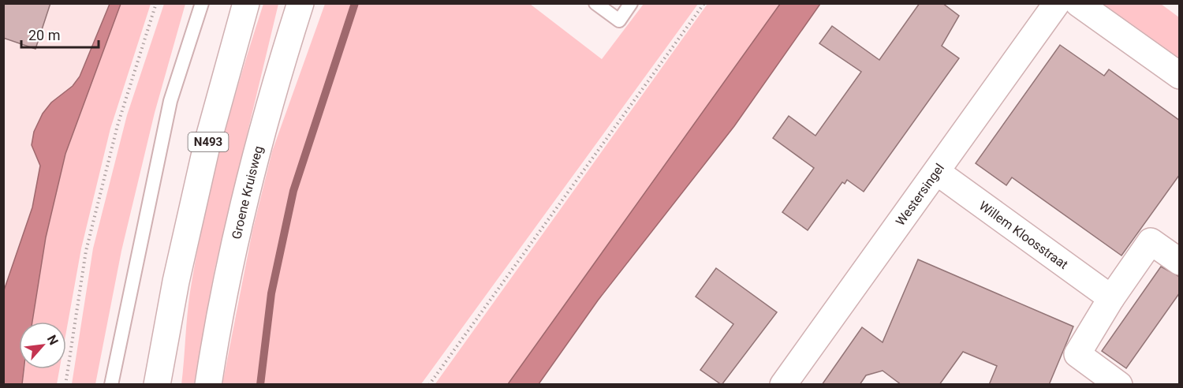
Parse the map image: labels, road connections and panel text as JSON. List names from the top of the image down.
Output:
{
  "streets": {
    "street": [
      "N493",
      "Groene Kruisweg",
      "Westersingel",
      "Willem Kloosstraat"
    ]
  },
  "crossings": [
    ["Westersingel", "Willem Kloosstraat"]
  ],
  "scale_bar": "20 m",
  "north": "top right"
}
